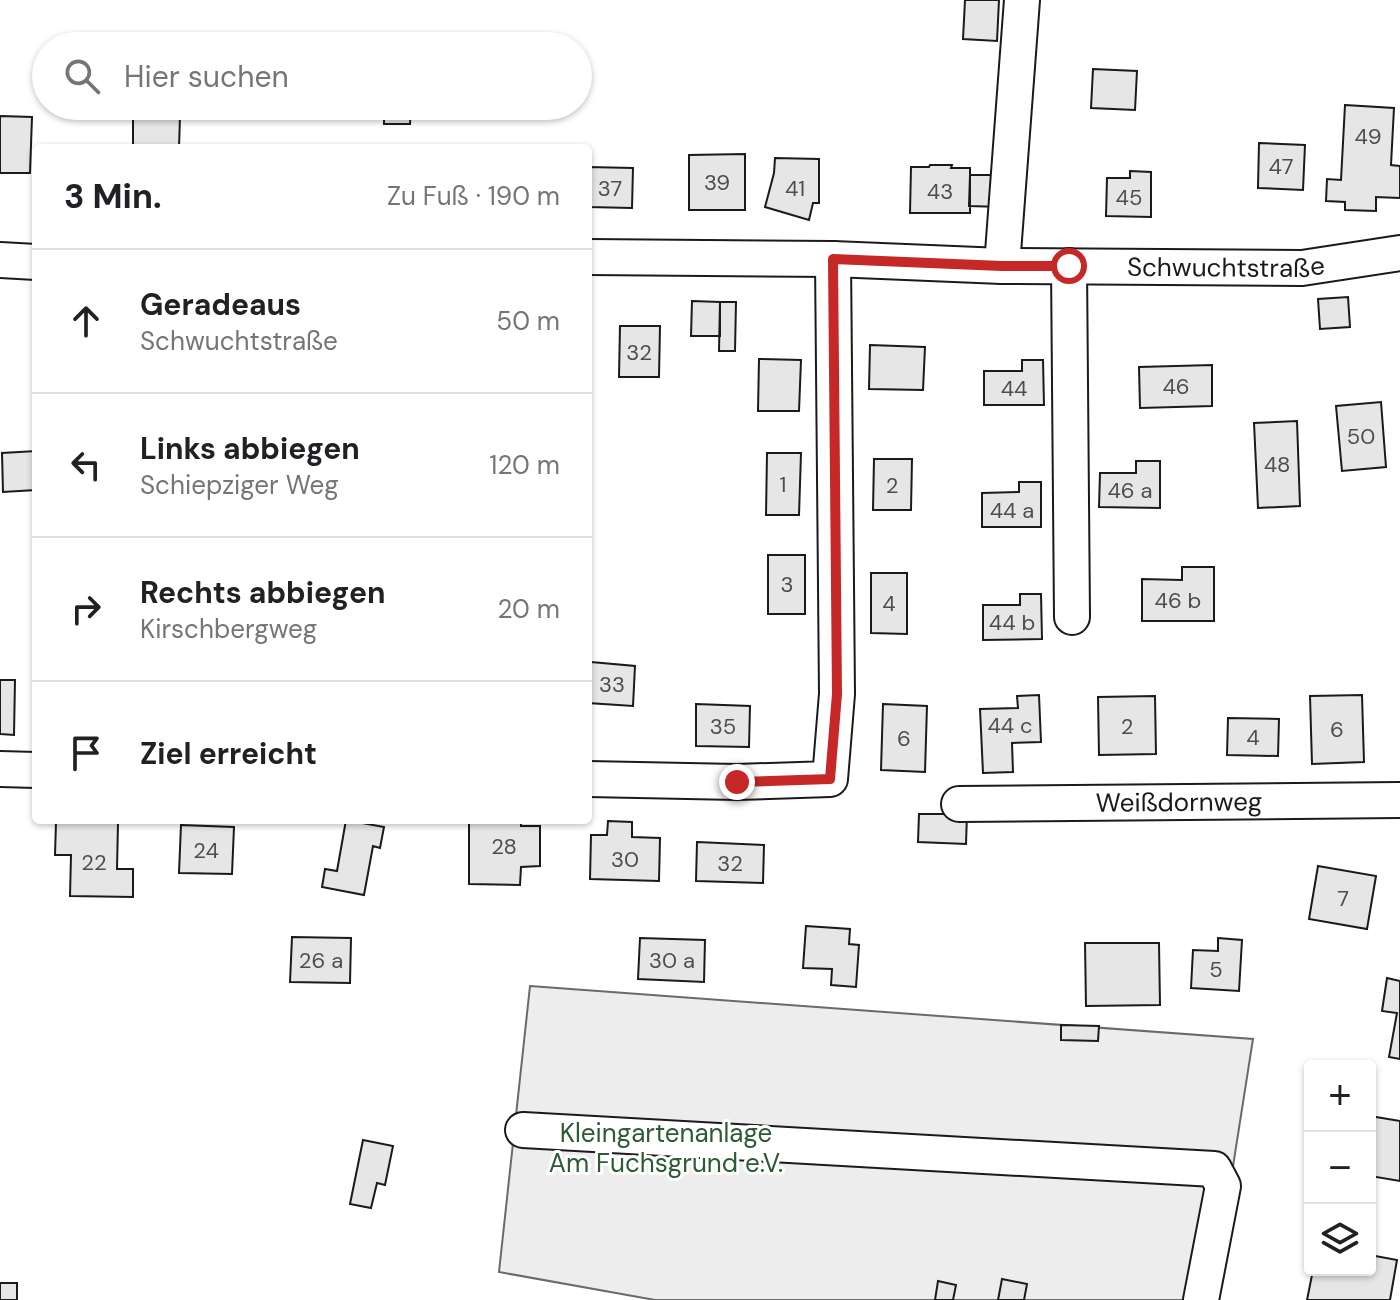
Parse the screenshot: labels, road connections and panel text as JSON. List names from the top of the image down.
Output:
{
  "streets": {
    "street": ["Schwuchtstraße", "Weißdornweg"]
  },
  "parks": ["Kleingartenanlage Am Fuchsgrund e.V."],
  "house_numbers": [
    "49",
    "47",
    "39",
    "37",
    "41",
    "43",
    "45",
    "32",
    "46",
    "44",
    "50",
    "48",
    "1",
    "2",
    "46 a",
    "44 a",
    "3",
    "46 b",
    "4",
    "44 b",
    "33",
    "44 c",
    "35",
    "2",
    "6",
    "4",
    "6",
    "28",
    "24",
    "30",
    "22",
    "32",
    "7",
    "26 a",
    "30 a",
    "5"
  ],
  "page": {
    "search": "Hier suchen",
    "heading": ["3 Min.", "Zu Fuß · 190 m"],
    "list": [
      ["Geradeaus", "Schwuchtstraße", "50 m"],
      ["Links abbiegen", "Schiepziger Weg", "120 m"],
      ["Rechts abbiegen", "Kirschbergweg", "20 m"],
      "Ziel erreicht"
    ],
    "map_buttons": ["+", "−"]
  }
}
